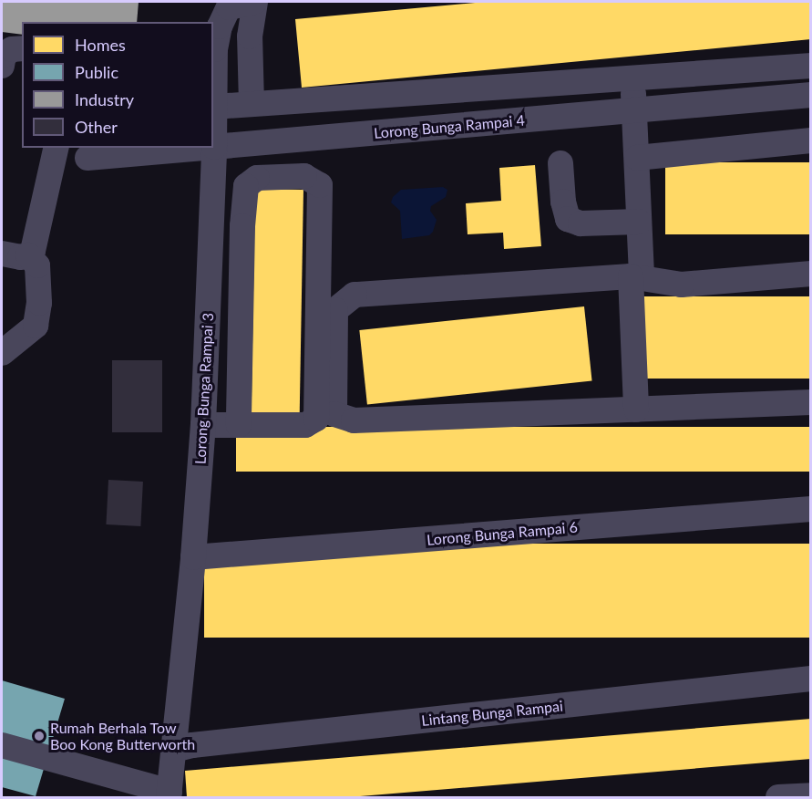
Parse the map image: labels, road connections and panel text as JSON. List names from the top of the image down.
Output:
{
  "streets": {
    "street": [
      "Lorong Bunga Rampai 4",
      "Lorong Bunga Rampai 3",
      "Lorong Bunga Rampai 6",
      "Lintang Bunga Rampai"
    ]
  },
  "crossings": [
    ["Lorong Bunga Rampai 4", "Lorong Bunga Rampai 3"],
    ["Lorong Bunga Rampai 3", "Lorong Bunga Rampai 6"],
    ["Lorong Bunga Rampai 3", "Lintang Bunga Rampai"]
  ],
  "places": ["Rumah Berhala Tow Boo Kong Butterworth"],
  "legend": [
    "Homes",
    "Public",
    "Industry",
    "Other"
  ]
}
